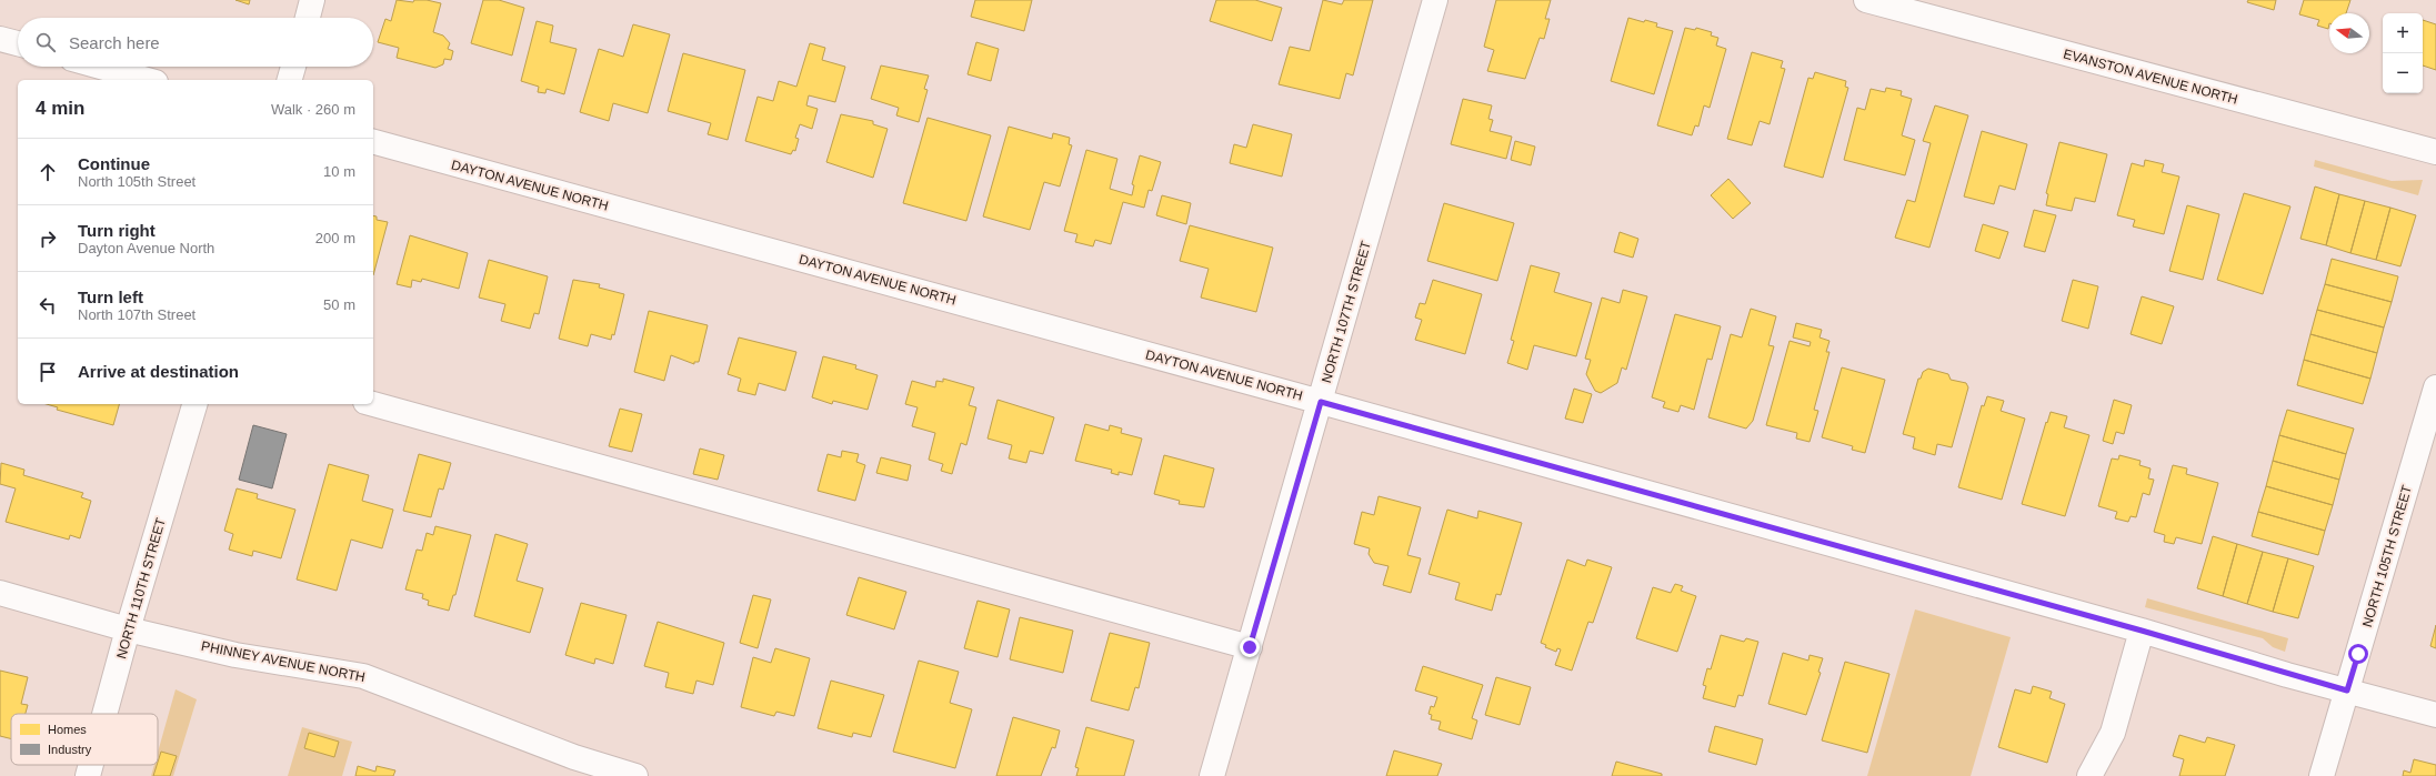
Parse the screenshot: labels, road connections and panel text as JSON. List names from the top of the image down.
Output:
{
  "streets": {
    "street": [
      "EVANSTON AVENUE NORTH",
      "DAYTON AVENUE NORTH",
      "NORTH 107TH STREET",
      "NORTH 105TH STREET",
      "NORTH 110TH STREET",
      "PHINNEY AVENUE NORTH"
    ]
  },
  "crossings": [
    ["DAYTON AVENUE NORTH", "NORTH 107TH STREET"],
    ["DAYTON AVENUE NORTH", "NORTH 105TH STREET"],
    ["NORTH 110TH STREET", "PHINNEY AVENUE NORTH"]
  ],
  "legend": ["Homes", "Industry"],
  "north": "left",
  "page": {
    "map_buttons": ["+", "−"],
    "search": "Search here",
    "heading": ["4 min", "Walk · 260 m"],
    "list": [
      ["Continue", "North 105th Street", "10 m"],
      ["Turn right", "Dayton Avenue North", "200 m"],
      ["Turn left", "North 107th Street", "50 m"],
      "Arrive at destination"
    ]
  }
}
